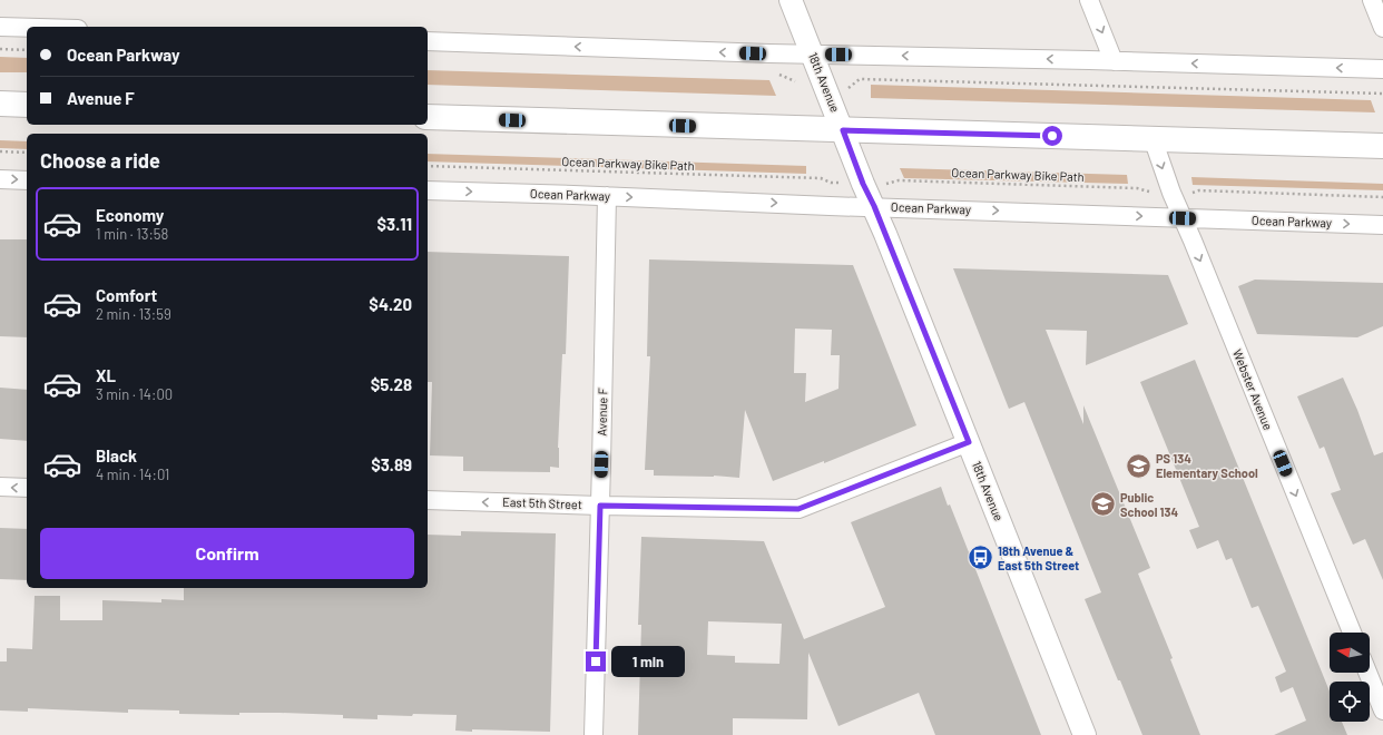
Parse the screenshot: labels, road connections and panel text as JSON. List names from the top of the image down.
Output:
{
  "streets": {
    "street": [
      "18th Avenue",
      "Ocean Parkway",
      "Webster Avenue",
      "Avenue F",
      "East 5th Street"
    ],
    "path": ["Ocean Parkway Bike Path"]
  },
  "crossings": [
    ["18th Avenue", "Ocean Parkway"],
    ["18th Avenue", "East 5th Street"],
    ["Ocean Parkway", "Webster Avenue"],
    ["Ocean Parkway", "Avenue F"],
    ["Avenue F", "East 5th Street"]
  ],
  "one_way": ["Webster Avenue"],
  "places": {
    "school or university": ["PS 134 Elementary School", "Public School 134"],
    "bus stop": ["18th Avenue & East 5th Street"]
  },
  "north": "left",
  "page": {
    "banner": ["Ocean Parkway", "Avenue F"],
    "heading": "Choose a ride",
    "list": [
      {
        "name": "Economy",
        "note": "1 min · 13:58",
        "value": "$3.11"
      },
      {
        "name": "Comfort",
        "note": "2 min · 13:59",
        "value": "$4.20"
      },
      {
        "name": "XL",
        "note": "3 min · 14:00",
        "value": "$5.28"
      },
      {
        "name": "Black",
        "note": "4 min · 14:01",
        "value": "$3.89"
      }
    ],
    "buttons": "Confirm",
    "bubble": "1 min"
  }
}
